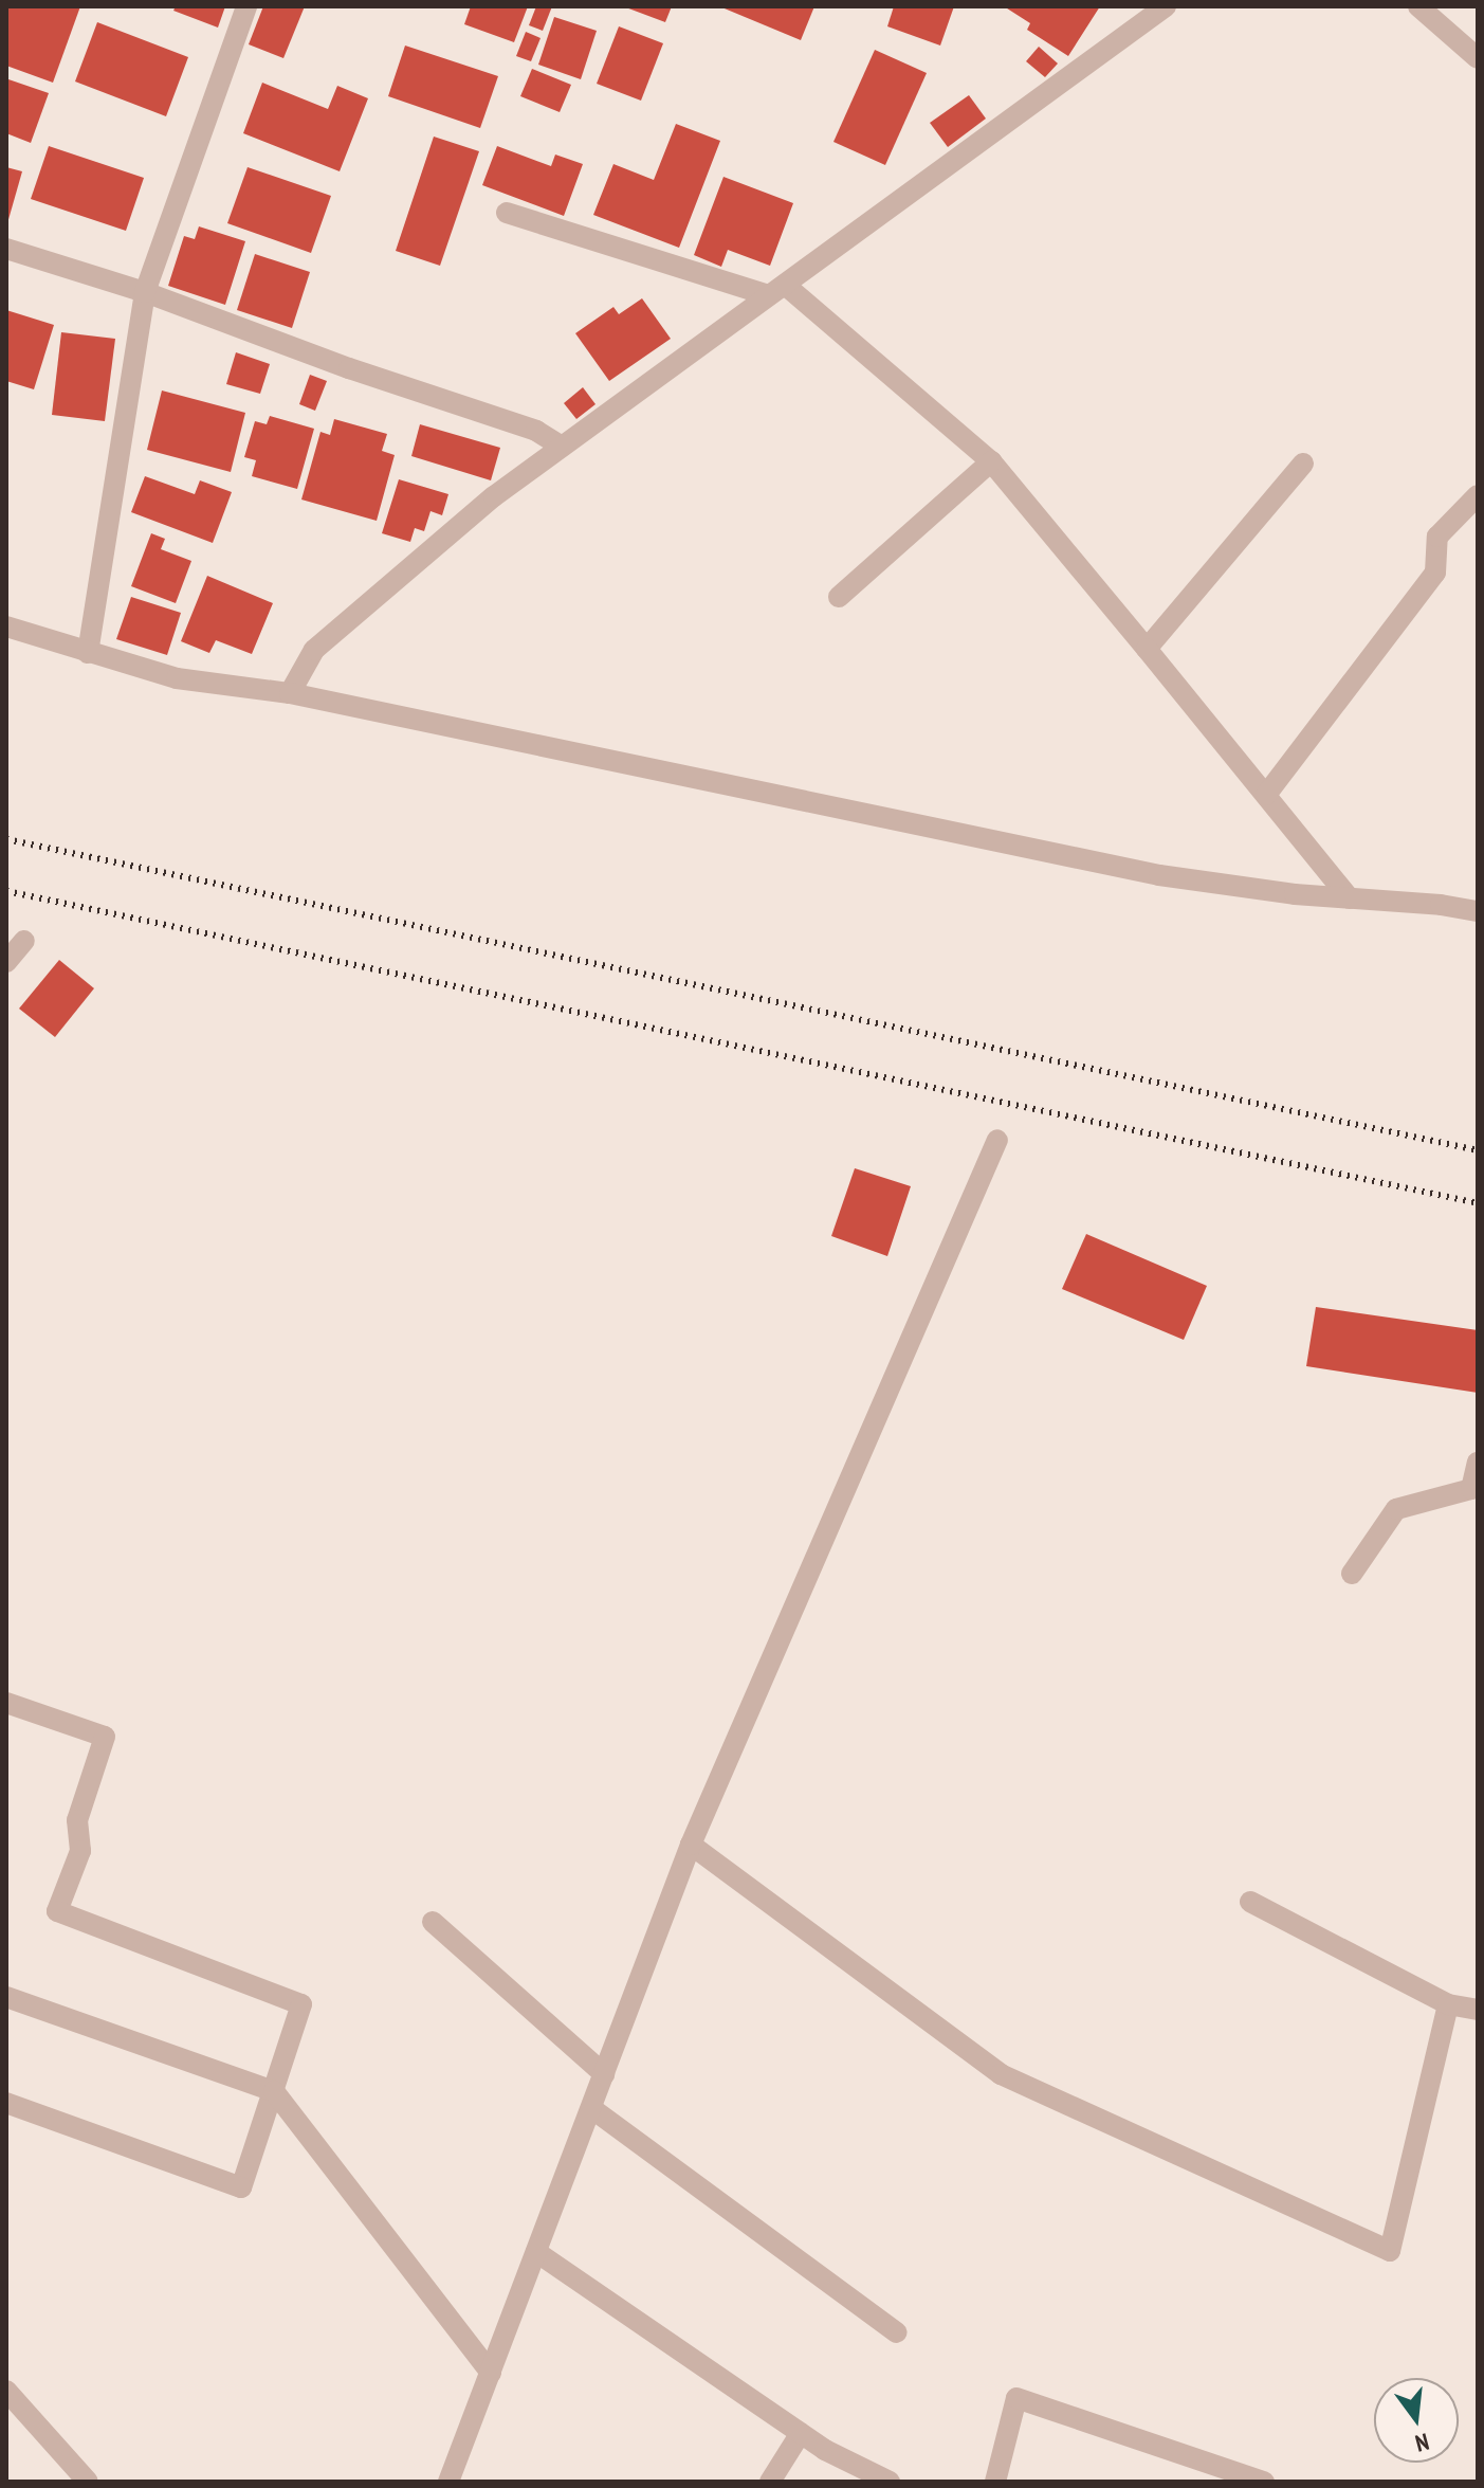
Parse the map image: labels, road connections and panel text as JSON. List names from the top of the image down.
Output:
{
  "north": "bottom"
}
